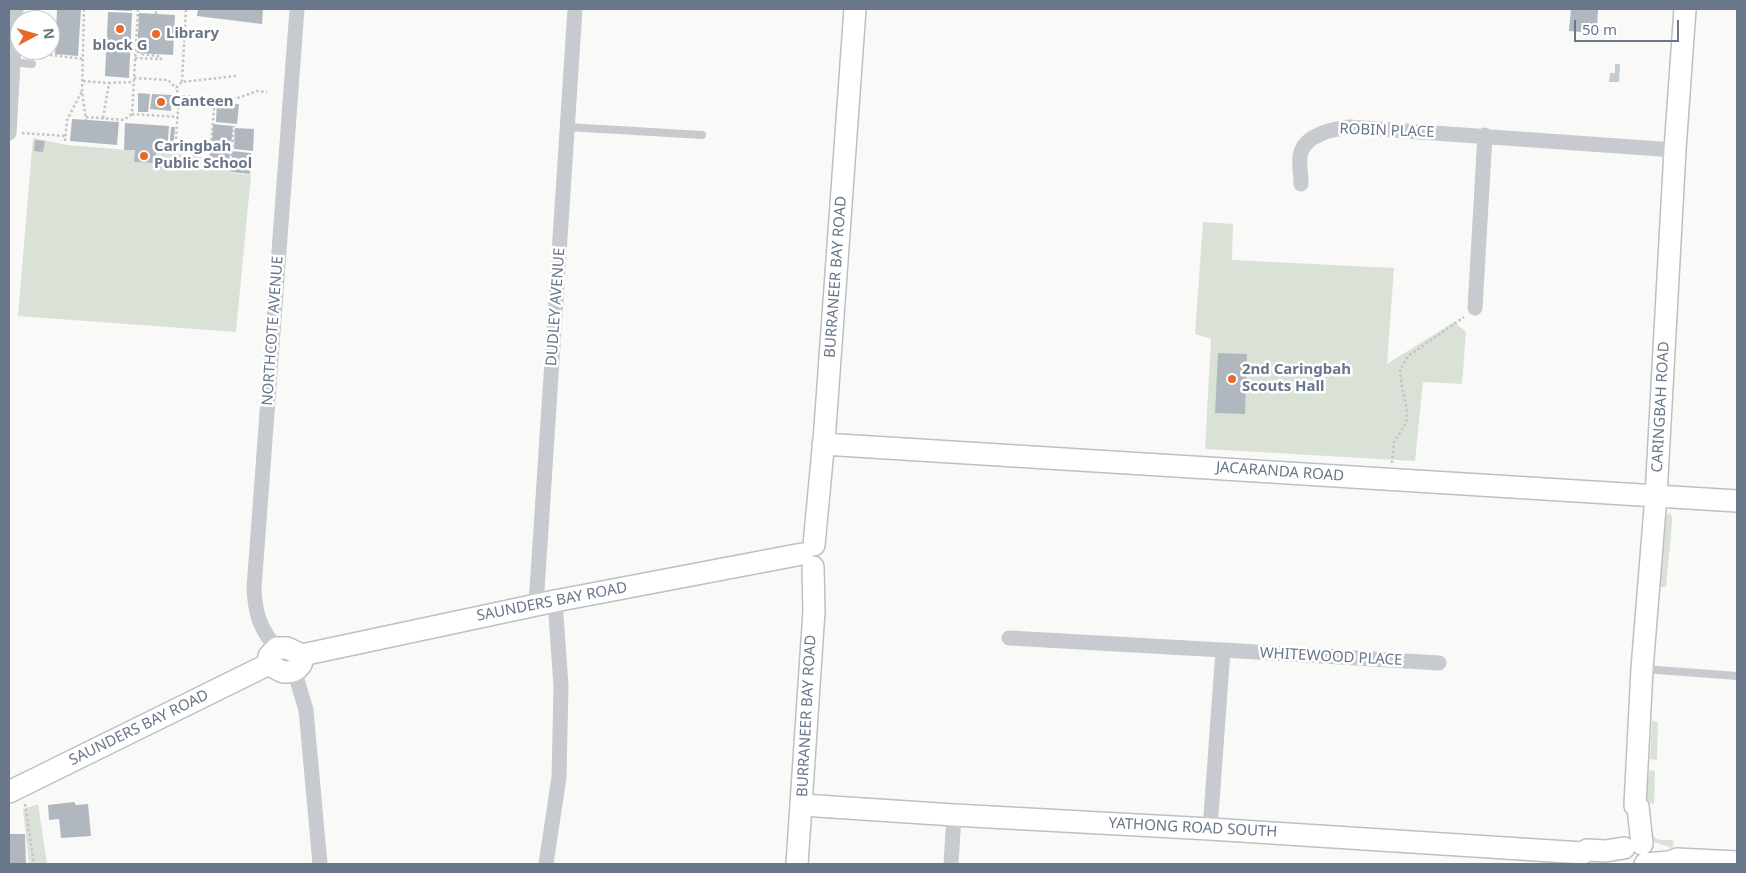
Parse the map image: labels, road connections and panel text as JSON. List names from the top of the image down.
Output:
{
  "streets": {
    "street": [
      "ROBIN PLACE",
      "BURRANEER BAY ROAD",
      "DUDLEY AVENUE",
      "NORTHCOTE AVENUE",
      "CARINGBAH ROAD",
      "JACARANDA ROAD",
      "SAUNDERS BAY ROAD",
      "WHITEWOOD PLACE",
      "YATHONG ROAD SOUTH"
    ]
  },
  "crossings": [
    ["ROBIN PLACE", "CARINGBAH ROAD"],
    ["BURRANEER BAY ROAD", "JACARANDA ROAD"],
    ["BURRANEER BAY ROAD", "SAUNDERS BAY ROAD"],
    ["BURRANEER BAY ROAD", "YATHONG ROAD SOUTH"],
    ["DUDLEY AVENUE", "SAUNDERS BAY ROAD"],
    ["NORTHCOTE AVENUE", "SAUNDERS BAY ROAD"],
    ["CARINGBAH ROAD", "JACARANDA ROAD"],
    ["CARINGBAH ROAD", "YATHONG ROAD SOUTH"]
  ],
  "places": [
    "block G",
    "Library",
    "Canteen",
    "Caringbah Public School",
    "2nd Caringbah Scouts Hall"
  ],
  "scale_bar": "50 m",
  "north": "right"
}
